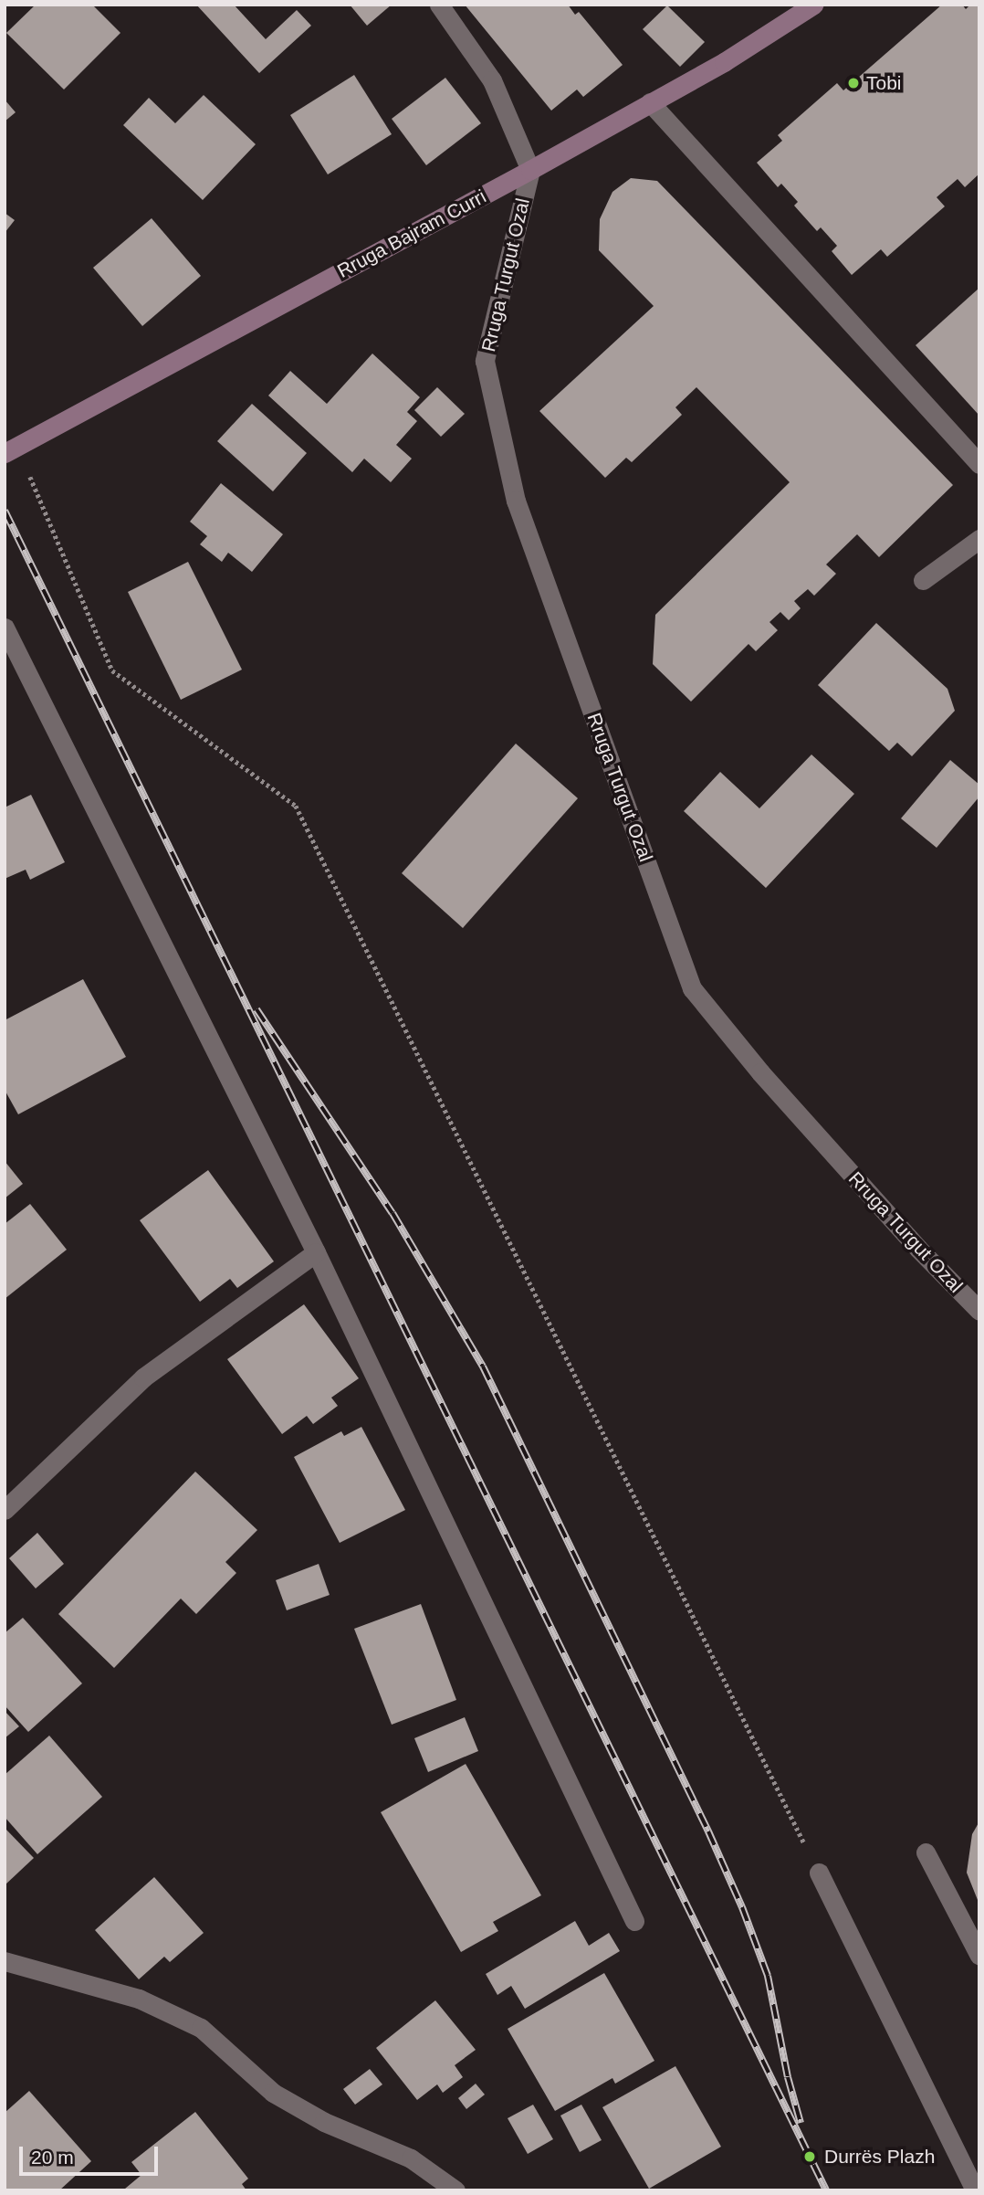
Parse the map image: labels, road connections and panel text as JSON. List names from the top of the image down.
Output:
{
  "streets": {
    "main road": ["Rruga Bajram Curri"],
    "street": ["Rruga Turgut Ozal"]
  },
  "crossings": [
    ["Rruga Bajram Curri", "Rruga Turgut Ozal"]
  ],
  "places": ["Tobi", "Durrës Plazh"],
  "scale_bar": "20 m"
}
